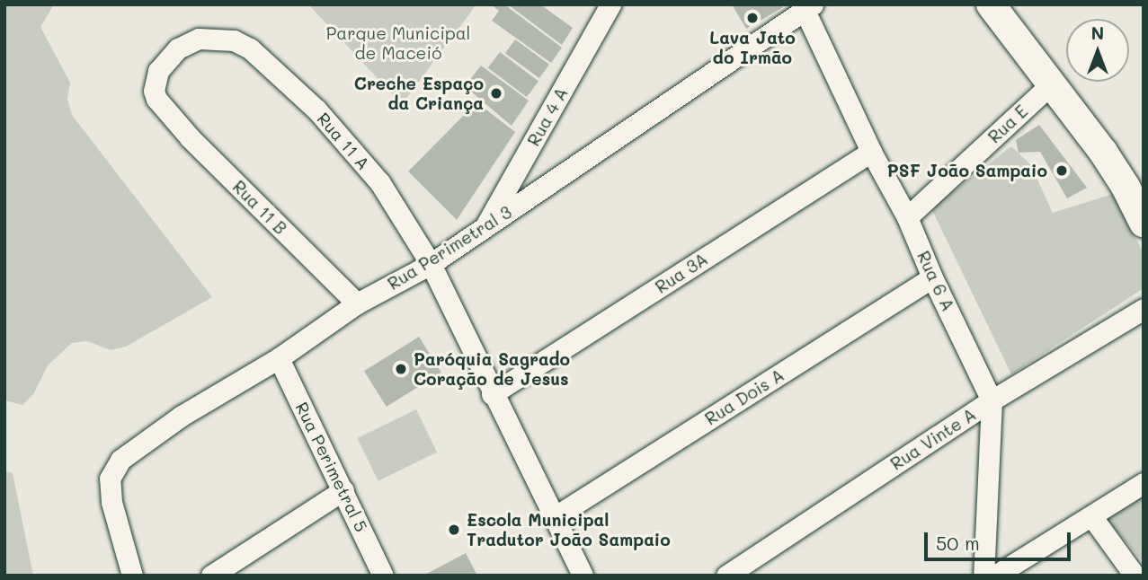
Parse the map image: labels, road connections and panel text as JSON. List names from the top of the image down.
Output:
{
  "streets": {
    "street": [
      "Rua 4 A",
      "Rua E",
      "Rua 11 A",
      "Rua 11 B",
      "Rua Perimetral 3",
      "Rua 3A",
      "Rua 6 A",
      "Rua Dois A",
      "Rua Vinte A",
      "Rua Perimetral 5"
    ]
  },
  "crossings": [
    ["Rua 4 A", "Rua Perimetral 3"],
    ["Rua E", "Rua 6 A"],
    ["Rua 11 A", "Rua 11 B"],
    ["Rua 11 A", "Rua Perimetral 3"],
    ["Rua 11 A", "Rua 3A"],
    ["Rua 11 A", "Rua Dois A"],
    ["Rua 11 B", "Rua Perimetral 3"],
    ["Rua Perimetral 3", "Rua 6 A"],
    ["Rua Perimetral 3", "Rua Perimetral 5"],
    ["Rua 3A", "Rua 6 A"],
    ["Rua 6 A", "Rua Dois A"],
    ["Rua 6 A", "Rua Vinte A"]
  ],
  "parks": ["Parque Municipal de Maceió"],
  "places": [
    "Lava Jato do Irmão",
    "Creche Espaço da Criança",
    "PSF João Sampaio",
    "Paróquia Sagrado Coração de Jesus",
    "Escola Municipal Tradutor João Sampaio"
  ],
  "scale_bar": "50 m",
  "north": "top"
}
